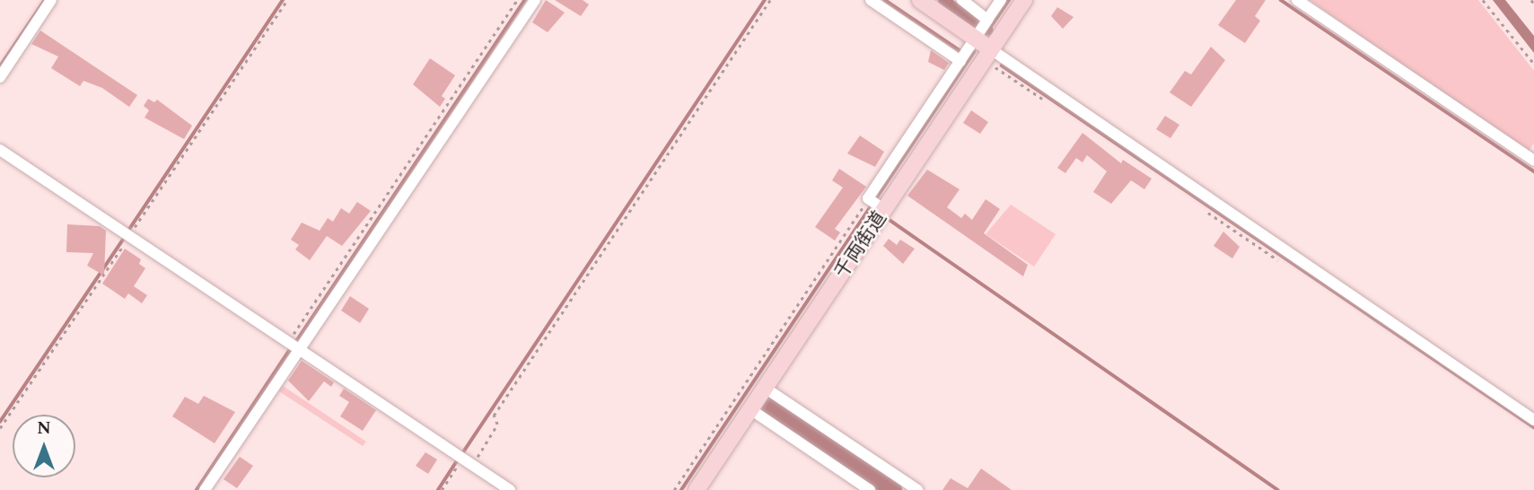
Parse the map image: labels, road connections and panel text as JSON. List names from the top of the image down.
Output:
{
  "streets": {
    "street": ["千両街道"]
  },
  "north": "top"
}
